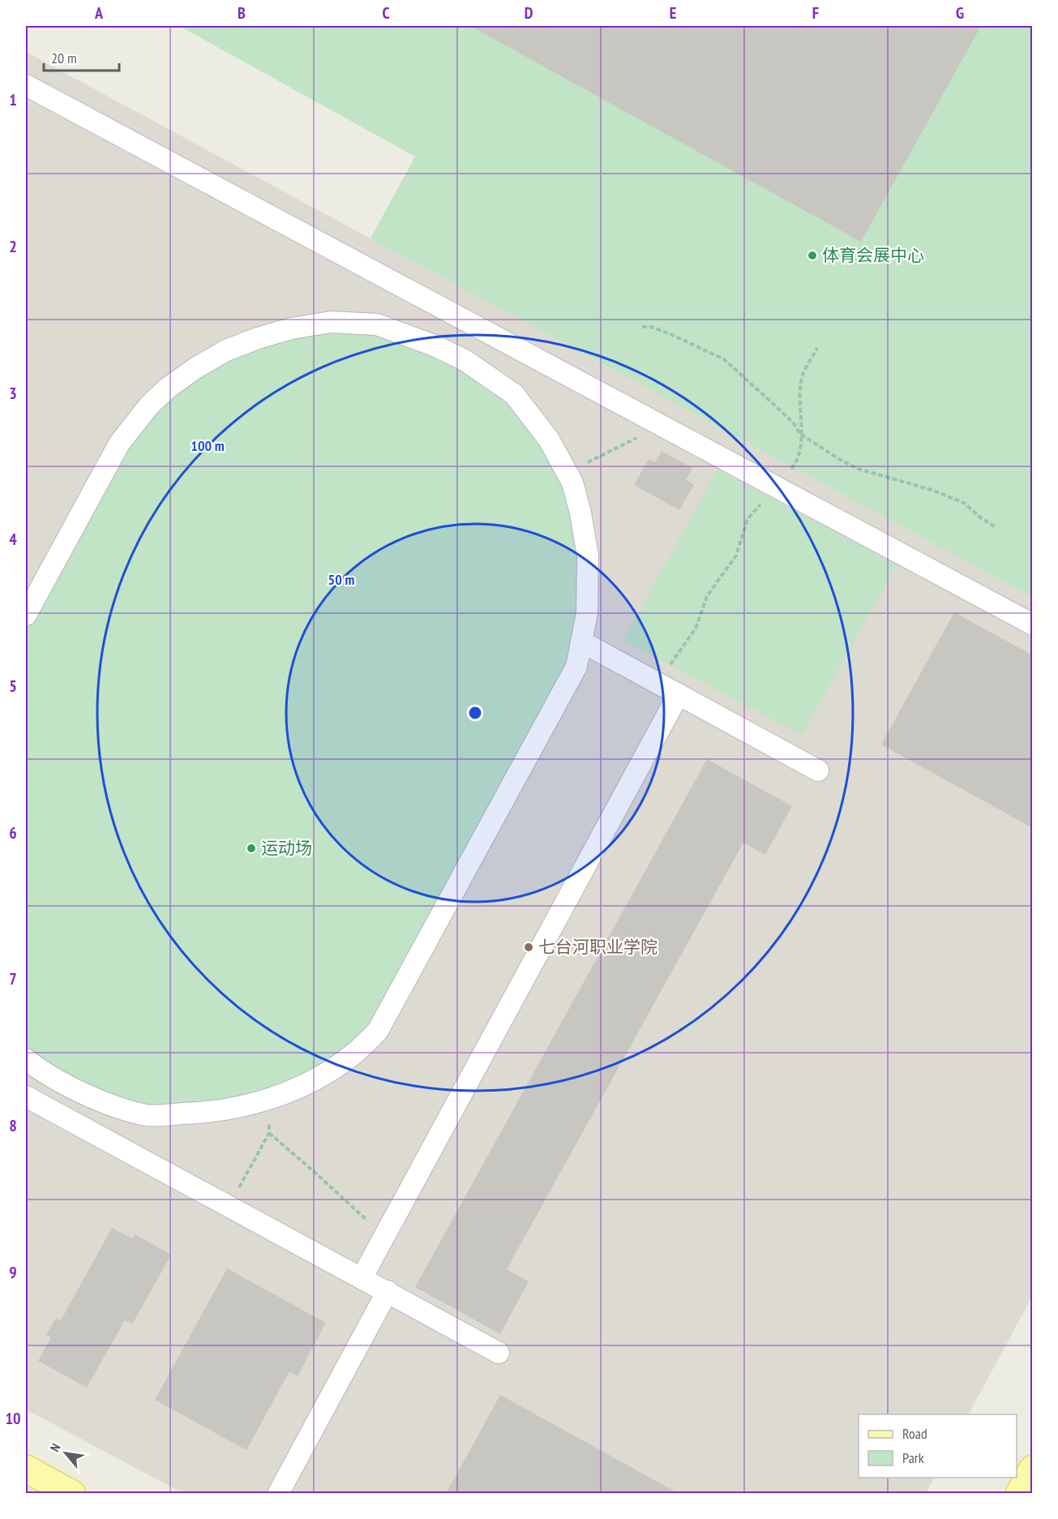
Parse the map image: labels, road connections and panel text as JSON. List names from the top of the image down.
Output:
{
  "places": ["体育会展中心", "运动场", "七台河职业学院"],
  "legend": ["Road", "Park"],
  "scale_bar": "20 m",
  "north": "top left",
  "grid": {
    "columns": [
      "A",
      "B",
      "C",
      "D",
      "E",
      "F",
      "G"
    ],
    "rows": [
      "1",
      "2",
      "3",
      "4",
      "5",
      "6",
      "7",
      "8",
      "9",
      "10"
    ]
  },
  "rings": ["100 m", "50 m"]
}
